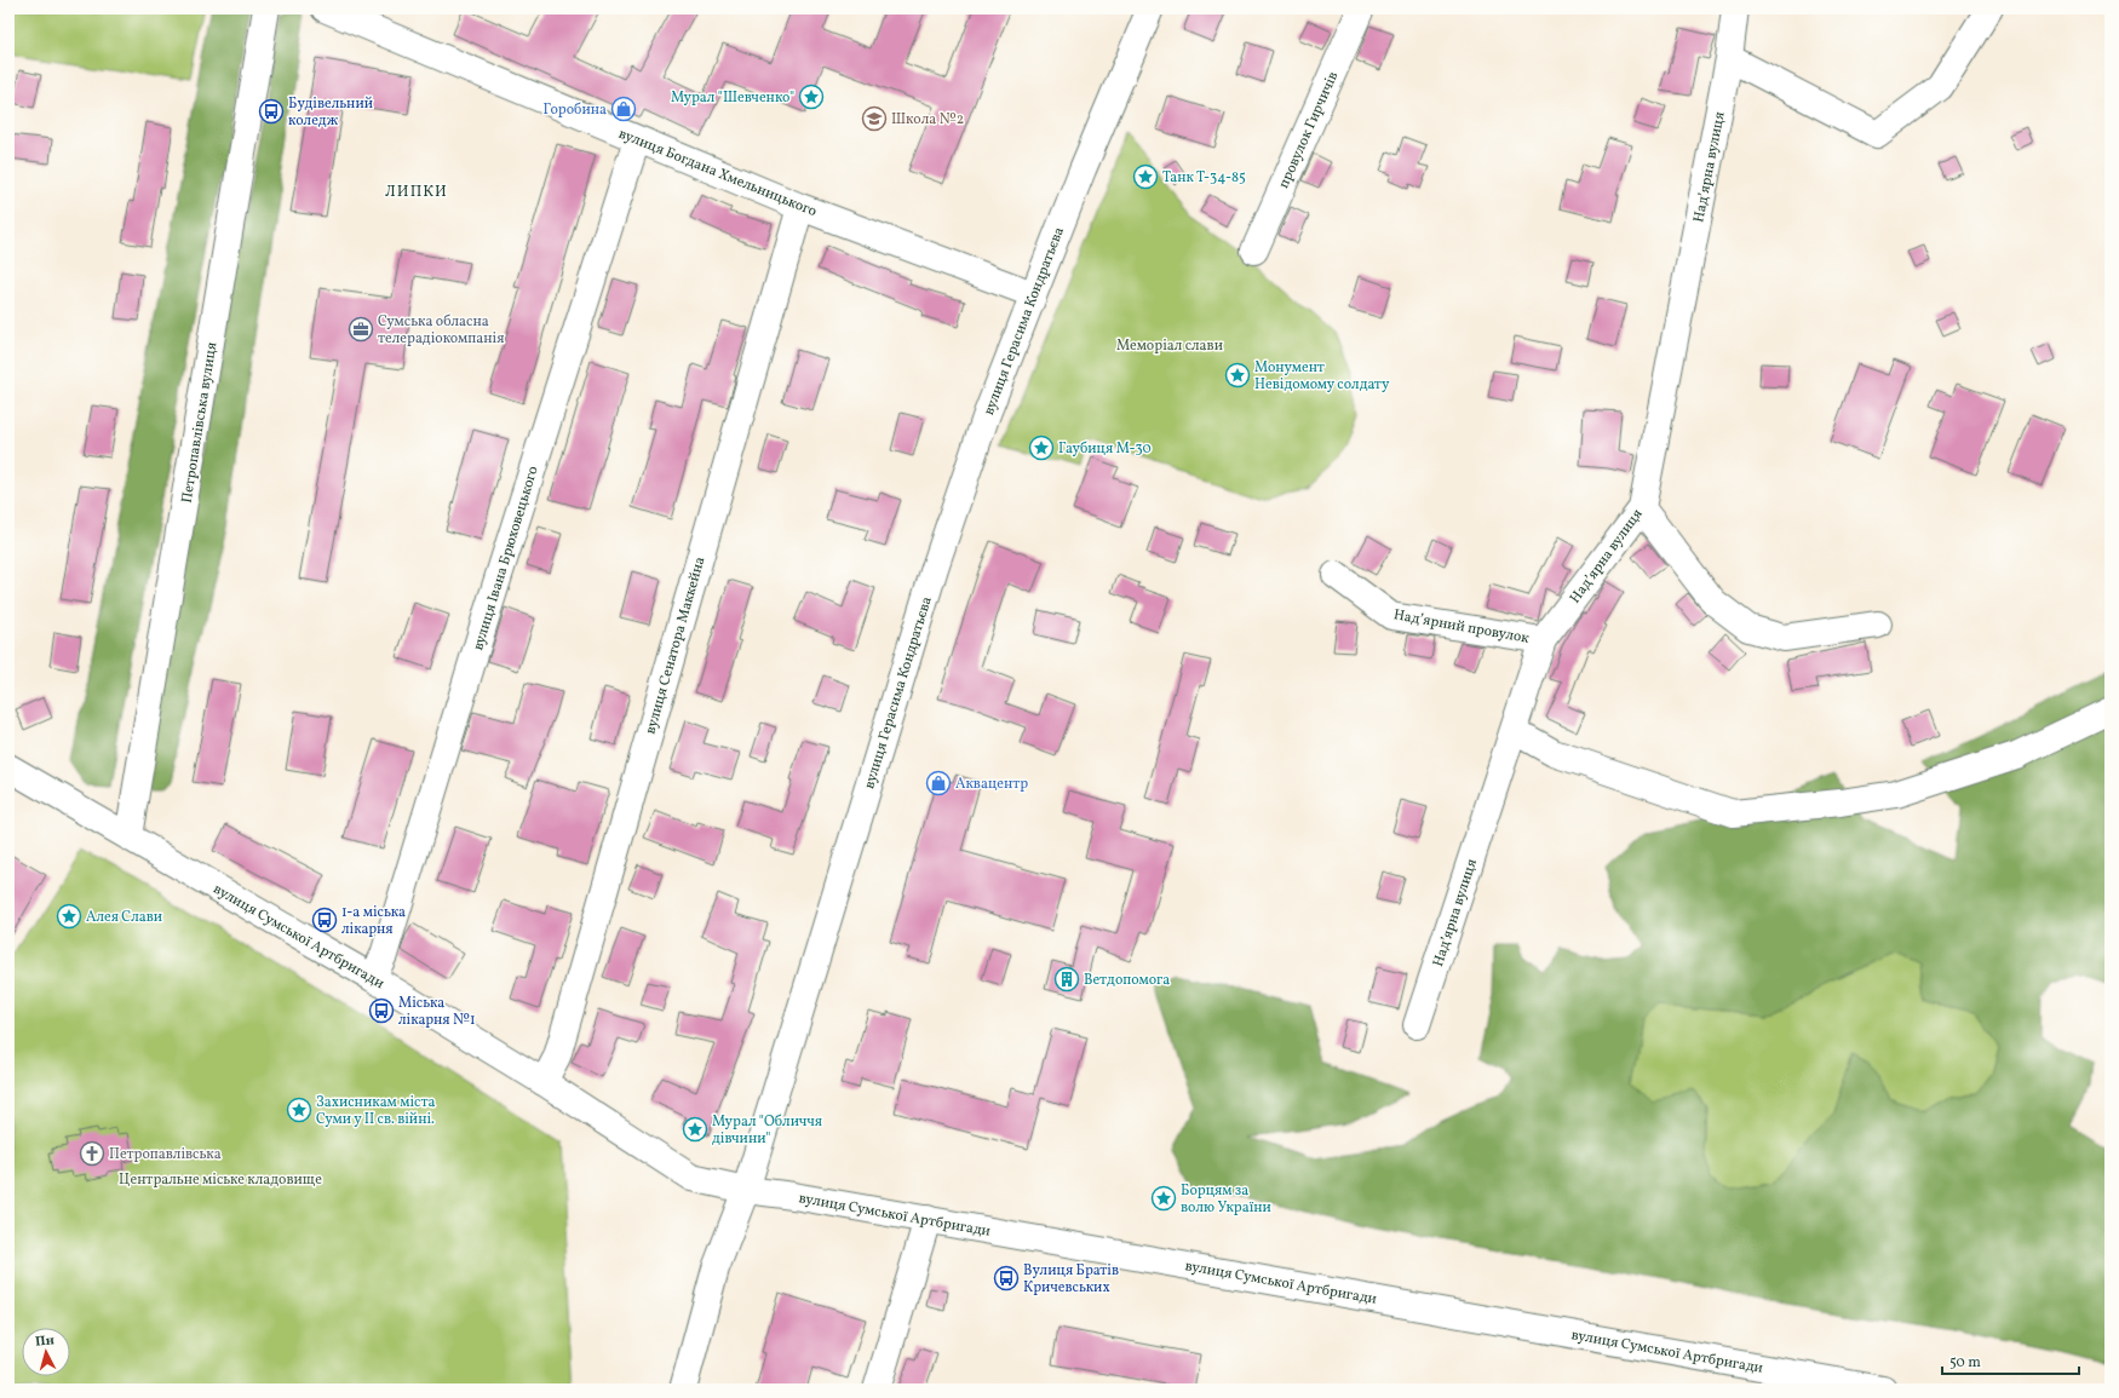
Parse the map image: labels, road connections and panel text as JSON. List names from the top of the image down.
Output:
{
  "streets": {
    "street": [
      "провулок Гирчичів",
      "Надʼярна вулиця",
      "вулиця Богдана Хмельницького",
      "вулиця Герасима Кондратьєва",
      "Петропавлівська вулиця",
      "вулиця Івана Брюховецького",
      "Надʼярний провулок",
      "вулиця Сенатора Маккейна",
      "вулиця Сумської Артбригади"
    ]
  },
  "crossings": [
    ["Надʼярна вулиця", "Надʼярний провулок"],
    ["вулиця Богдана Хмельницького", "вулиця Герасима Кондратьєва"],
    ["вулиця Богдана Хмельницького", "вулиця Івана Брюховецького"],
    ["вулиця Богдана Хмельницького", "вулиця Сенатора Маккейна"],
    ["вулиця Герасима Кондратьєва", "вулиця Сумської Артбригади"],
    ["Петропавлівська вулиця", "вулиця Сумської Артбригади"],
    ["вулиця Івана Брюховецького", "вулиця Сумської Артбригади"],
    ["вулиця Сенатора Маккейна", "вулиця Сумської Артбригади"]
  ],
  "districts": ["ЛИПКИ"],
  "parks": ["Меморіал слави", "Центральне міське кладовище"],
  "places": {
    "place": [
      "Мурал \"Шевченко\"",
      "Танк Т-34-85",
      "Монумент Невідомому солдату",
      "Гаубиця М-30",
      "Алея Слави",
      "Захисникам міста Суми у ІІ св. війні.",
      "Мурал \"Обличчя дівчини\"",
      "Борцям за волю України"
    ],
    "shop": ["Горобина", "Аквацентр"],
    "bus stop": [
      "Будівельний коледж",
      "1-а міська лікарня",
      "Міська лікарня №1",
      "Вулиця Братів Кричевських"
    ],
    "school or university": ["Школа №2"],
    "office": ["Сумська обласна телерадіокомпанія"],
    "building": ["Ветдопомога"],
    "church": ["Петропавлівська"]
  },
  "scale_bar": "50 m",
  "north": "top"
}
